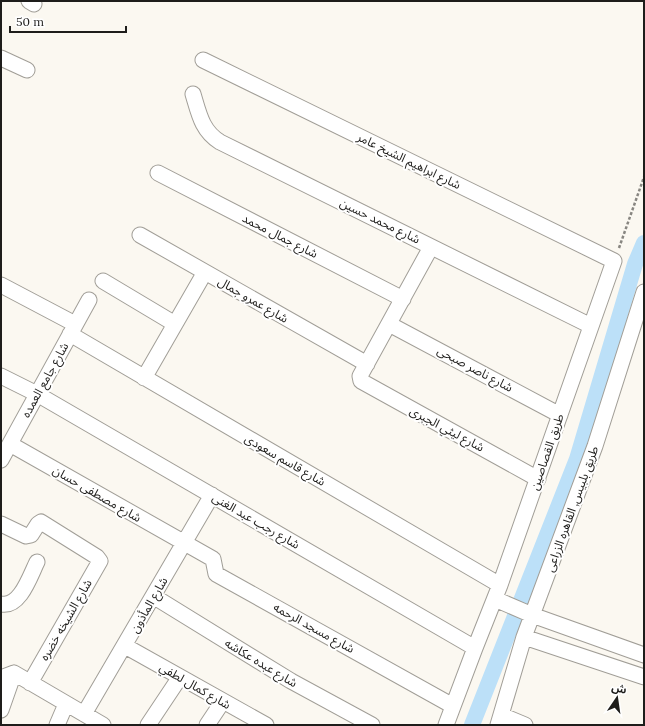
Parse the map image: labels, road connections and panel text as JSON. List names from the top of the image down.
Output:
{
  "streets": {
    "street": [
      "شارع ابراهيم الشيخ عامر",
      "شارع محمد حسين",
      "شارع جمال محمد",
      "شارع عمرو جمال",
      "شارع ناصر صبحى",
      "شارع جامع العمده",
      "شارع ليثي الجبرى",
      "طريق القصاصين",
      "شارع قاسم سعودى",
      "شارع مصطفى حسان",
      "طريق بلبيس, القاهره الزراعى",
      "شارع رجب عبد الغنى",
      "شارع المأذون",
      "شارع الشيخه خضره",
      "شارع مسجد الرحمه",
      "شارع عبده عكاشه",
      "شارع كمال لطفي"
    ]
  },
  "crossings": [
    ["شارع ابراهيم الشيخ عامر", "طريق القصاصين"],
    ["شارع محمد حسين", "طريق القصاصين"],
    ["شارع عمرو جمال", "شارع ليثي الجبرى"],
    ["شارع ناصر صبحى", "طريق القصاصين"],
    ["شارع جامع العمده", "شارع قاسم سعودى"],
    ["شارع جامع العمده", "شارع مصطفى حسان"],
    ["شارع جامع العمده", "شارع رجب عبد الغنى"],
    ["شارع ليثي الجبرى", "طريق القصاصين"],
    ["طريق القصاصين", "شارع قاسم سعودى"],
    ["طريق القصاصين", "شارع رجب عبد الغنى"],
    ["طريق القصاصين", "شارع مسجد الرحمه"],
    ["شارع قاسم سعودى", "طريق بلبيس, القاهره الزراعى"],
    ["شارع مصطفى حسان", "شارع المأذون"],
    ["شارع مصطفى حسان", "شارع مسجد الرحمه"],
    ["شارع رجب عبد الغنى", "شارع المأذون"],
    ["شارع المأذون", "شارع مسجد الرحمه"],
    ["شارع المأذون", "شارع عبده عكاشه"],
    ["شارع المأذون", "شارع كمال لطفي"]
  ],
  "scale_bar": "50 m",
  "north": "top"
}
